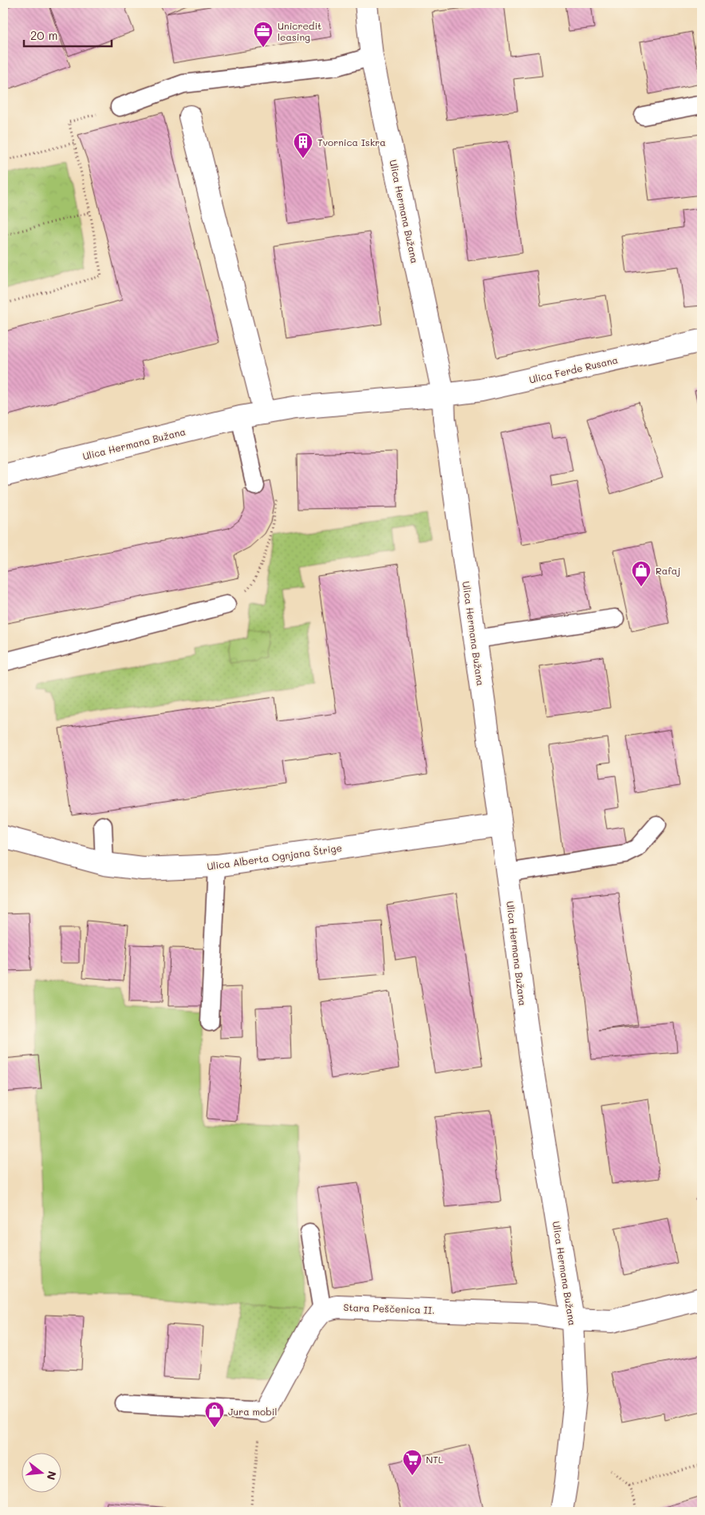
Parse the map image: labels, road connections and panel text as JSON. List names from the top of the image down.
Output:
{
  "streets": {
    "street": [
      "Ulica Hermana Bužana",
      "Ulica Ferde Rusana",
      "Ulica Alberta Ognjana Štrige",
      "Stara Peščenica II."
    ]
  },
  "crossings": [
    ["Ulica Hermana Bužana", "Ulica Ferde Rusana"],
    ["Ulica Hermana Bužana", "Ulica Alberta Ognjana Štrige"],
    ["Ulica Hermana Bužana", "Stara Peščenica II."]
  ],
  "places": {
    "office": ["Unicredit leasing"],
    "building": ["Tvornica Iskra"],
    "shop": ["Rafaj", "Jura mobil"],
    "supermarket": ["NTL"]
  },
  "scale_bar": "20 m",
  "north": "right"
}
